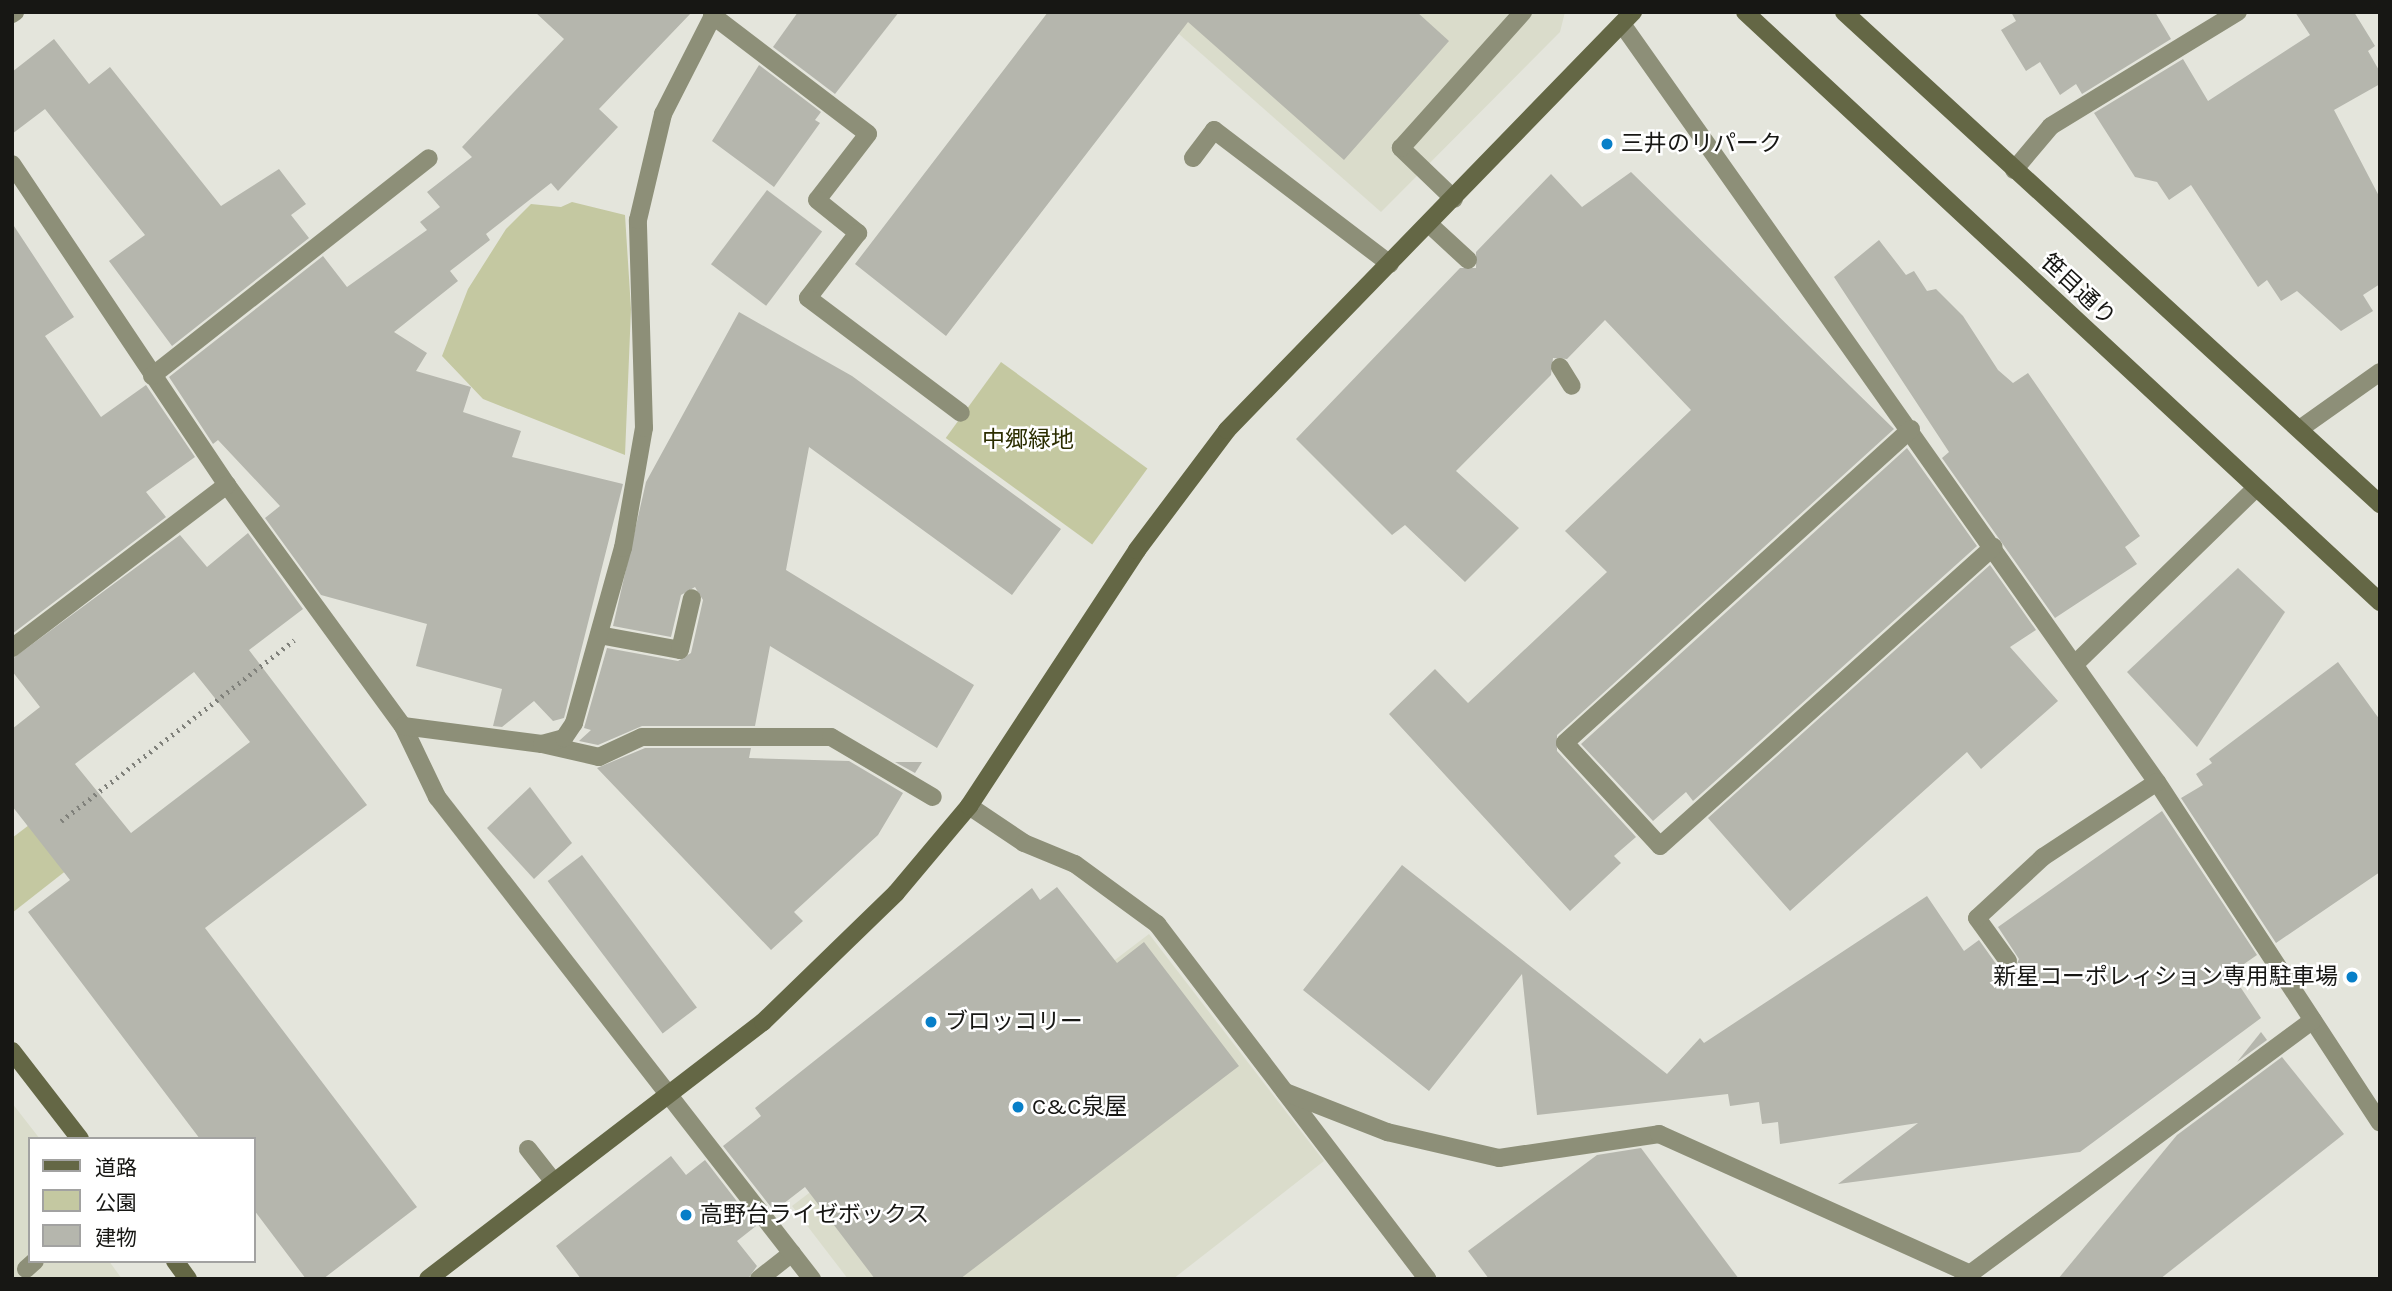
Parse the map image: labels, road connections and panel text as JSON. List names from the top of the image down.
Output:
{
  "streets": {
    "street": ["笹目通り"]
  },
  "parks": ["中郷緑地"],
  "places": [
    "三井のリパーク",
    "新星コーポレィション専用駐車場",
    "ブロッコリー",
    "C&C泉屋",
    "高野台ライゼボックス"
  ],
  "legend": ["道路", "公園", "建物"]
}
